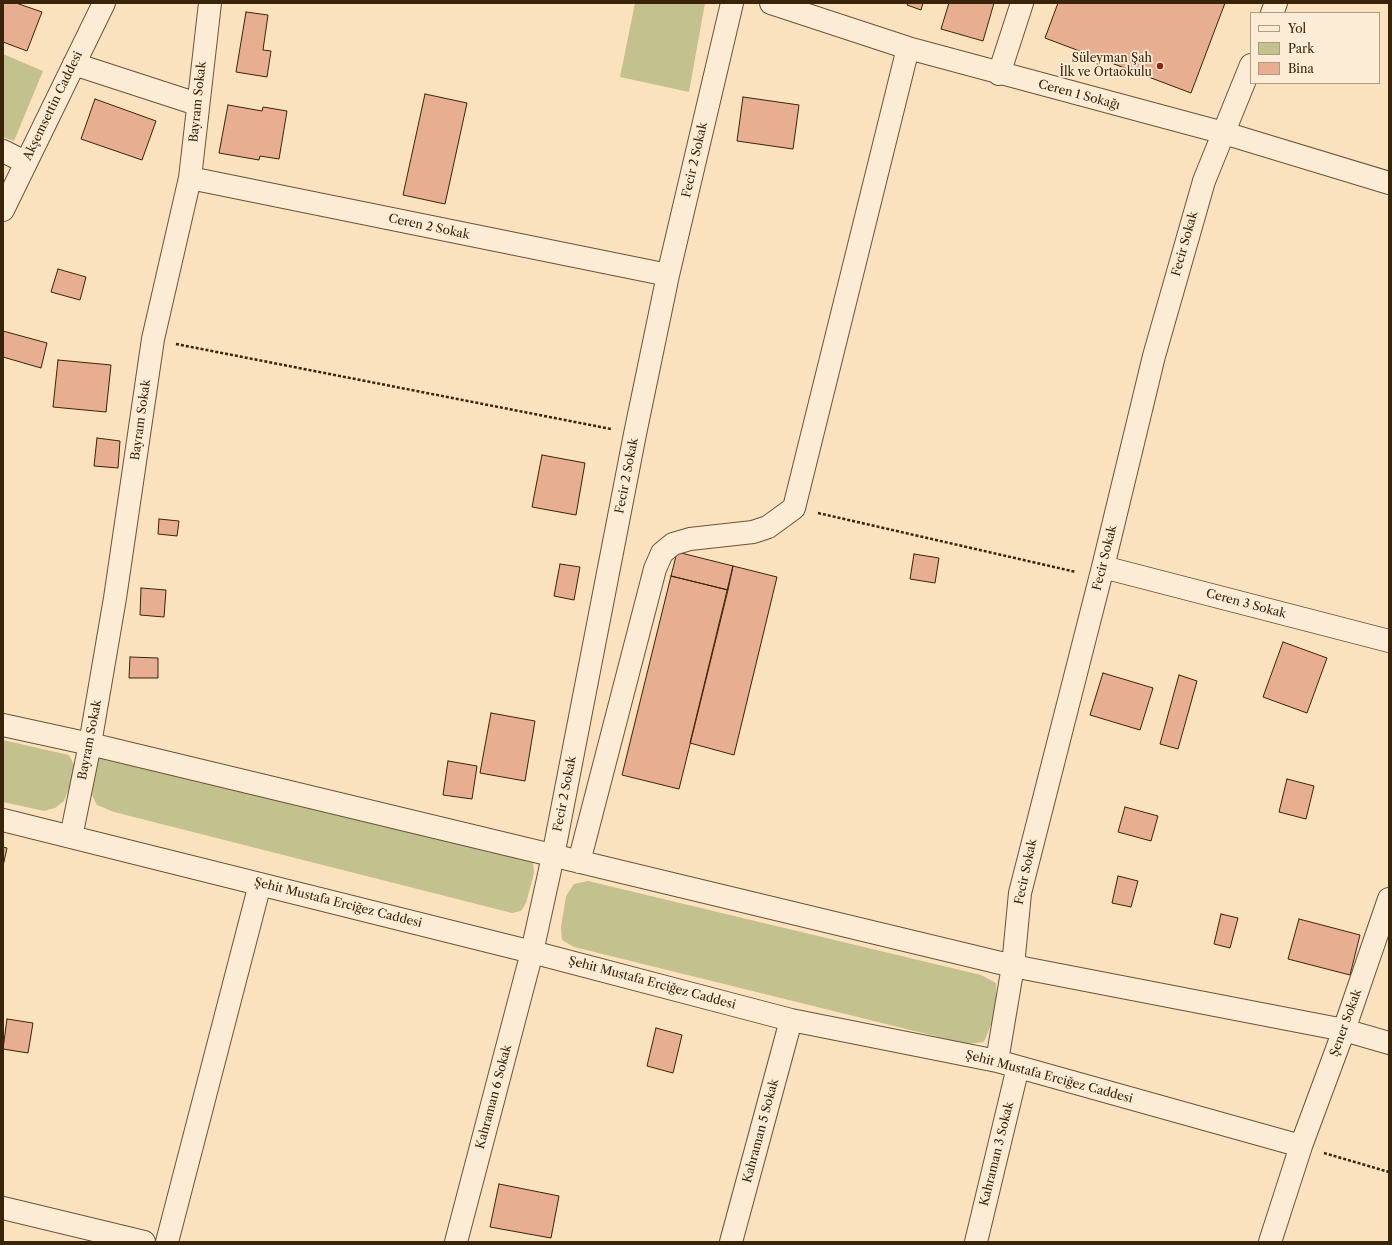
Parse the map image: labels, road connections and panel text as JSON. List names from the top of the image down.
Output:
{
  "streets": {
    "street": [
      "Ceren 1 Sokağı",
      "Bayram Sokak",
      "Akşemsettin Caddesi",
      "Fecir 2 Sokak",
      "Ceren 2 Sokak",
      "Fecir Sokak",
      "Ceren 3 Sokak",
      "Şehit Mustafa Erciğez Caddesi",
      "Şener Sokak",
      "Kahraman 6 Sokak",
      "Kahraman 5 Sokak",
      "Kahraman 3 Sokak"
    ]
  },
  "crossings": [
    ["Ceren 1 Sokağı", "Fecir Sokak"],
    ["Bayram Sokak", "Ceren 2 Sokak"],
    ["Bayram Sokak", "Şehit Mustafa Erciğez Caddesi"],
    ["Fecir 2 Sokak", "Ceren 2 Sokak"],
    ["Fecir 2 Sokak", "Şehit Mustafa Erciğez Caddesi"],
    ["Fecir 2 Sokak", "Kahraman 6 Sokak"],
    ["Fecir Sokak", "Ceren 3 Sokak"],
    ["Fecir Sokak", "Şehit Mustafa Erciğez Caddesi"],
    ["Şehit Mustafa Erciğez Caddesi", "Şener Sokak"],
    ["Şehit Mustafa Erciğez Caddesi", "Kahraman 6 Sokak"],
    ["Şehit Mustafa Erciğez Caddesi", "Kahraman 5 Sokak"],
    ["Şehit Mustafa Erciğez Caddesi", "Kahraman 3 Sokak"]
  ],
  "places": ["Süleyman Şah İlk ve Ortaokulu"],
  "legend": ["Yol", "Park", "Bina"]
}
